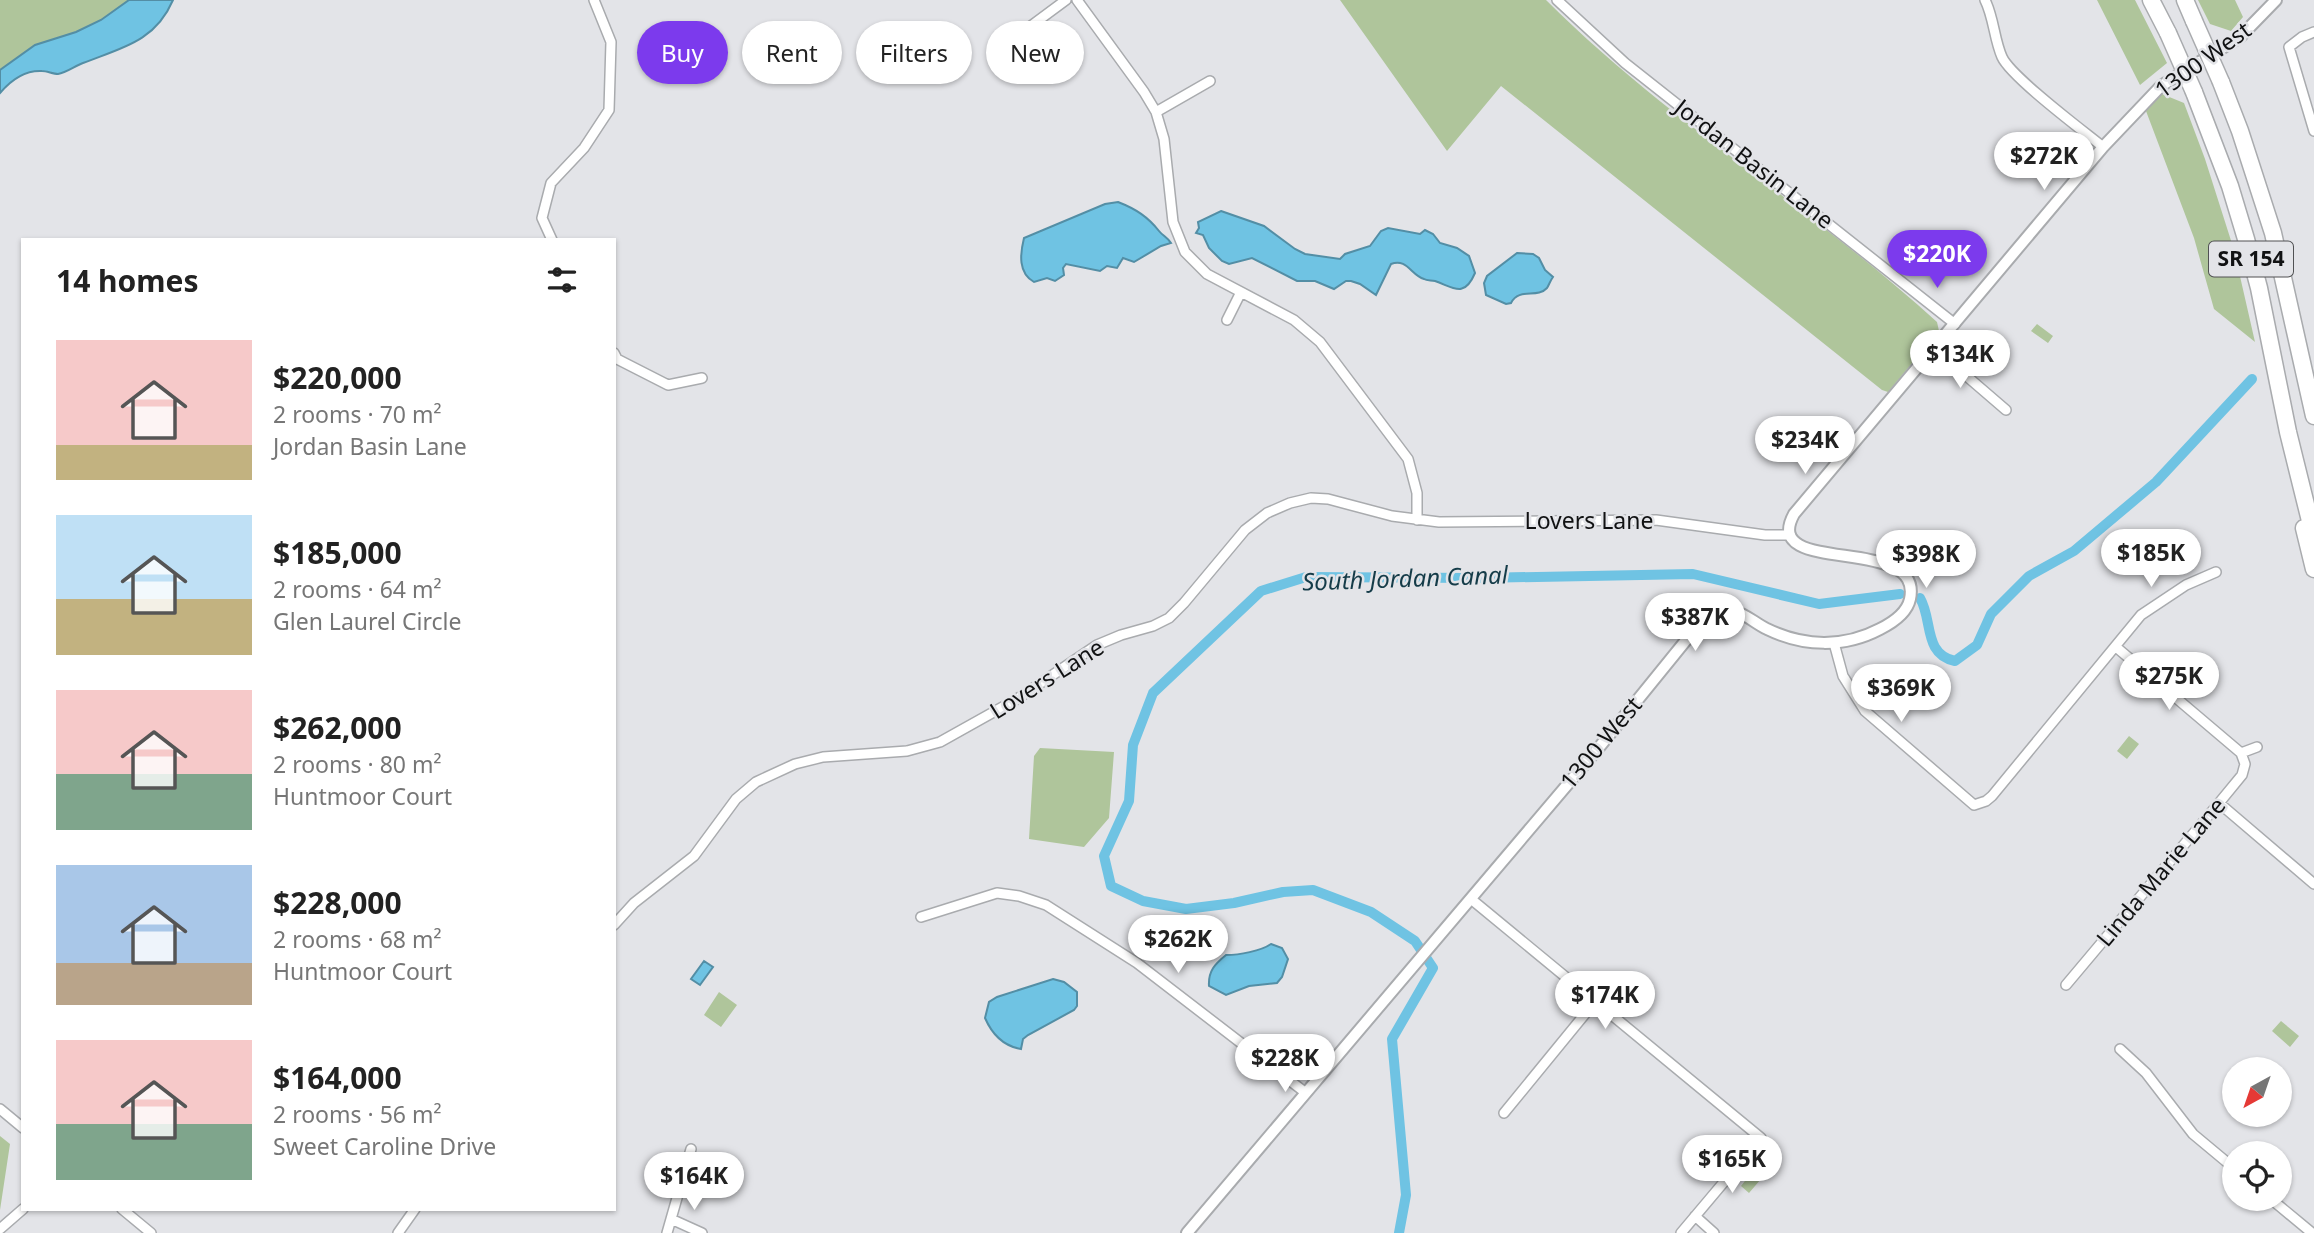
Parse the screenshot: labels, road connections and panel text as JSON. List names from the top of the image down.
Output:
{
  "streets": {
    "highway": ["SR 154"],
    "street": [
      "1300 West",
      "Jordan Basin Lane",
      "Lovers Lane",
      "Linda Marie Lane"
    ]
  },
  "crossings": [
    ["1300 West", "Jordan Basin Lane"],
    ["1300 West", "Lovers Lane"]
  ],
  "water": ["South Jordan Canal"],
  "north": "bottom left",
  "page": {
    "chip": [
      "Buy",
      "Rent",
      "Filters",
      "New"
    ],
    "price": [
      "$272K",
      "$220K",
      "$134K",
      "$234K",
      "$185K",
      "$398K",
      "$387K",
      "$275K",
      "$369K",
      "$262K",
      "$174K",
      "$228K",
      "$165K",
      "$164K"
    ],
    "heading": "14 homes",
    "list": [
      {
        "name": "$220,000",
        "note": "2 rooms · 70 m² · Jordan Basin Lane"
      },
      {
        "name": "$185,000",
        "note": "2 rooms · 64 m² · Glen Laurel Circle"
      },
      {
        "name": "$262,000",
        "note": "2 rooms · 80 m² · Huntmoor Court"
      },
      {
        "name": "$228,000",
        "note": "2 rooms · 68 m² · Huntmoor Court"
      },
      {
        "name": "$164,000",
        "note": "2 rooms · 56 m² · Sweet Caroline Drive"
      }
    ]
  }
}
